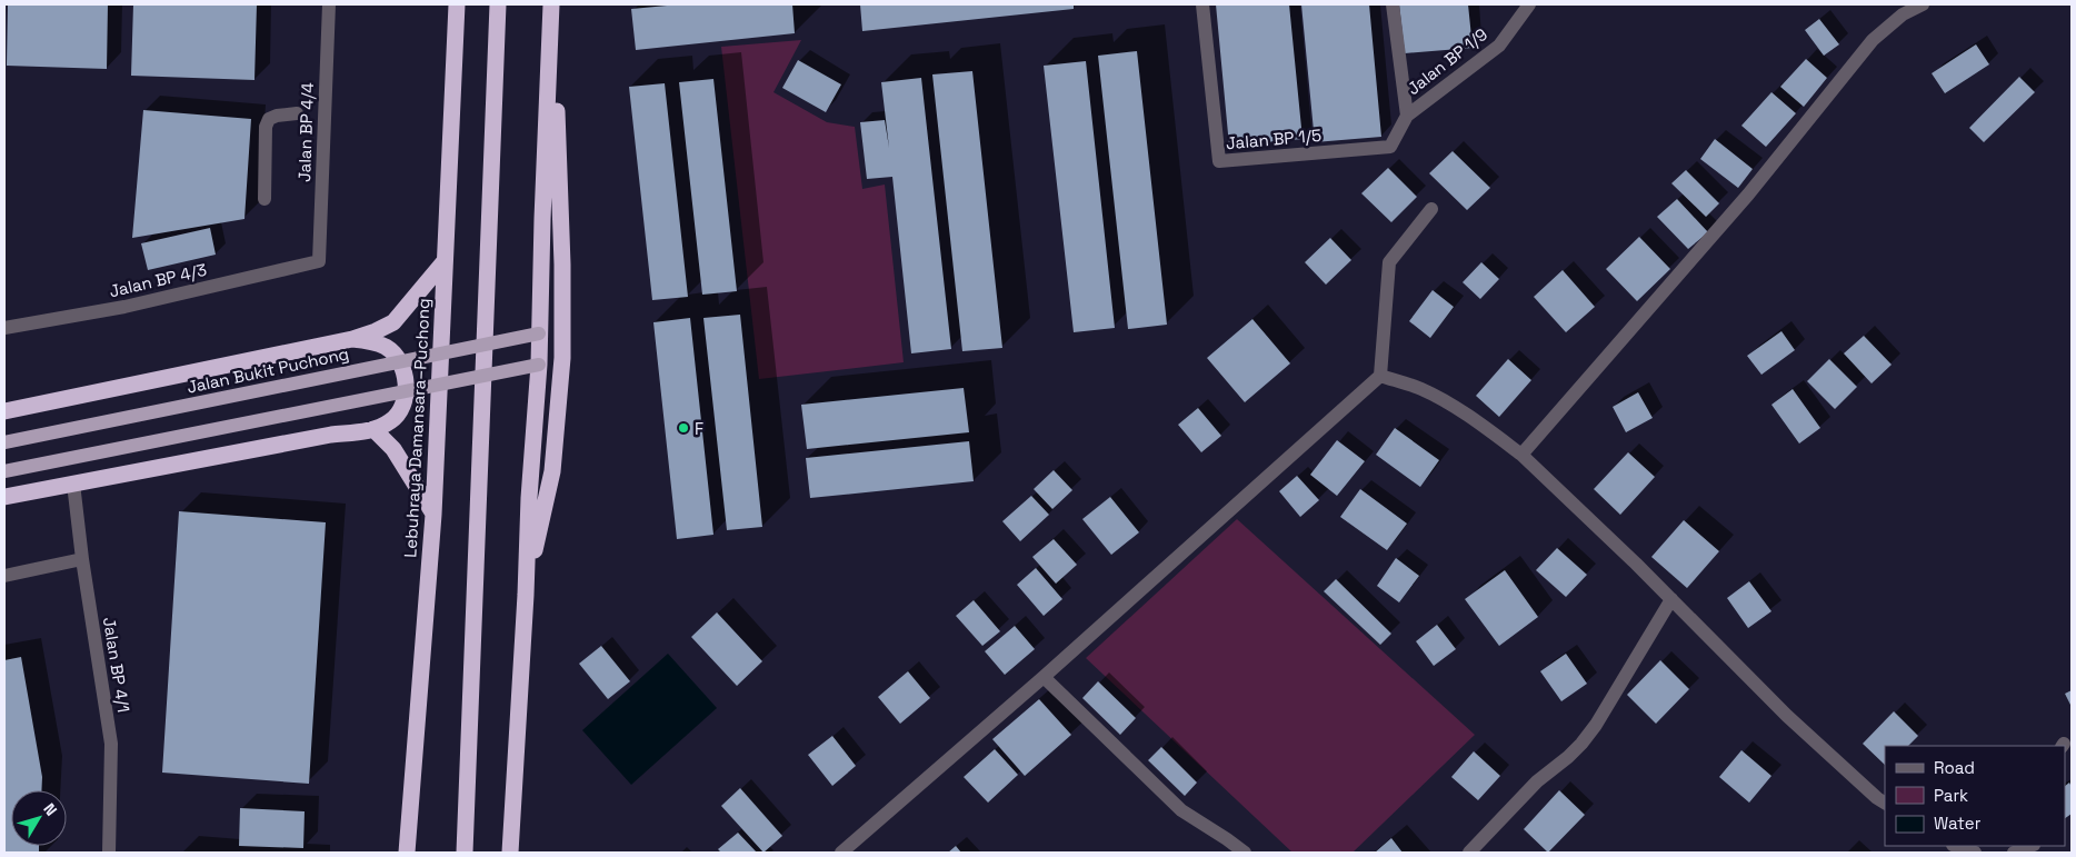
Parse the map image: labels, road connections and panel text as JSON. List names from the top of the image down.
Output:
{
  "streets": {
    "highway": ["Lebuhraya Damansara–Puchong"],
    "main road": ["Jalan Bukit Puchong"],
    "street": [
      "Jalan BP 1/9",
      "Jalan BP 4/4",
      "Jalan BP 1/5",
      "Jalan BP 4/3",
      "Jalan BP 4/1"
    ]
  },
  "crossings": [
    ["Jalan BP 1/9", "Jalan BP 1/5"],
    ["Jalan BP 4/4", "Jalan BP 4/3"]
  ],
  "places": ["F"],
  "legend": ["Road", "Park", "Water"],
  "north": "top right"
}
